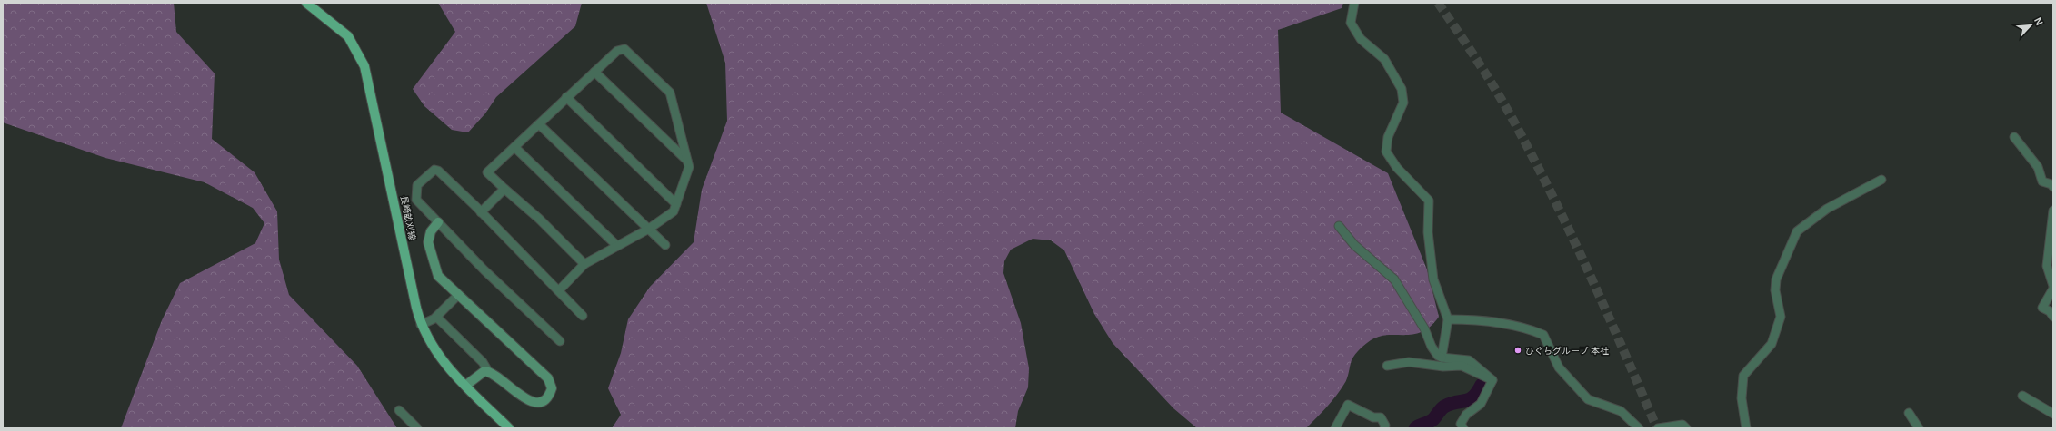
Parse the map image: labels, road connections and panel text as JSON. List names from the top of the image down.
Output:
{
  "streets": {
    "main road": ["長崎畝刈線"]
  },
  "places": ["ひぐちグループ 本社"],
  "north": "top right"
}
